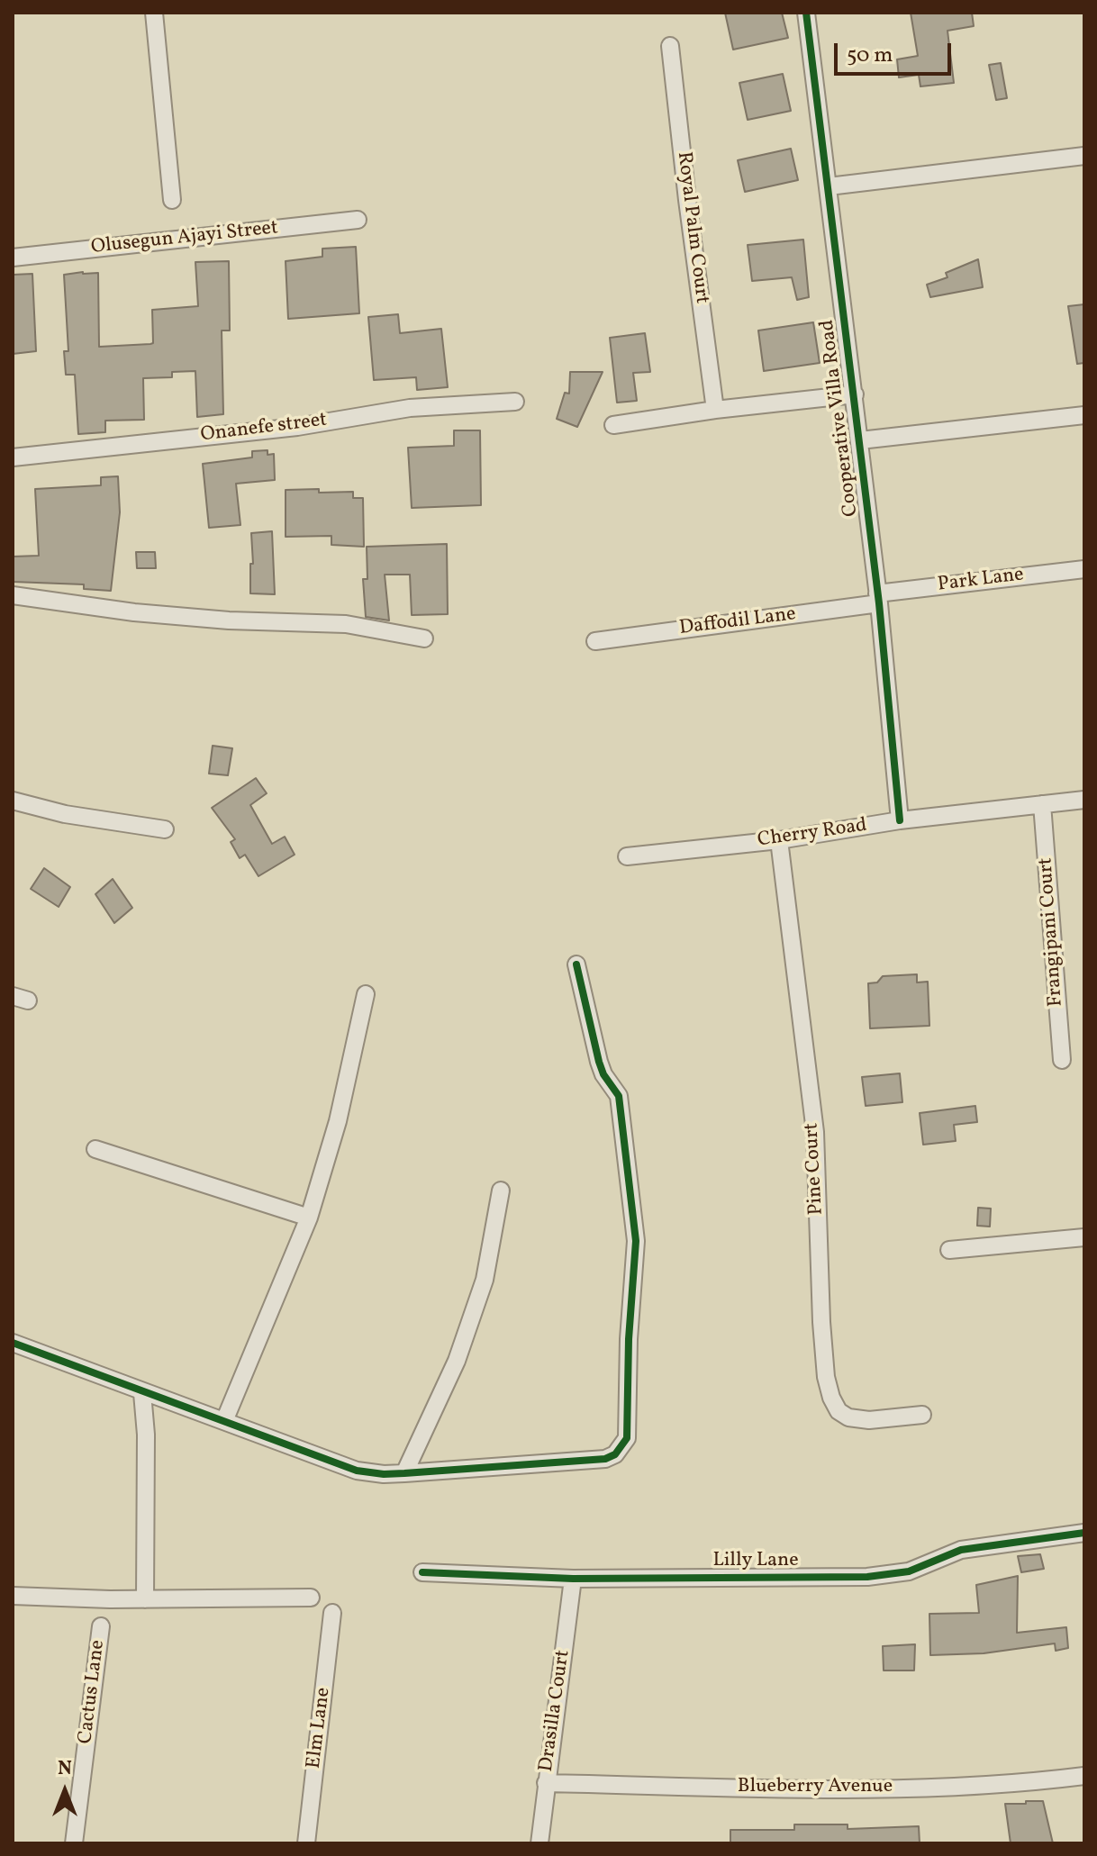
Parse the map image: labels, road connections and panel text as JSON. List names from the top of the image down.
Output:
{
  "streets": {
    "street": [
      "Royal Palm Court",
      "Olusegun Ajayi Street",
      "Cooperative Villa Road",
      "Onanefe street",
      "Park Lane",
      "Daffodil Lane",
      "Cherry Road",
      "Frangipani Court",
      "Pine Court",
      "Lilly Lane",
      "Cactus Lane",
      "Drasilla Court",
      "Elm Lane",
      "Blueberry Avenue"
    ]
  },
  "crossings": [
    ["Cooperative Villa Road", "Park Lane"],
    ["Cooperative Villa Road", "Daffodil Lane"],
    ["Cooperative Villa Road", "Cherry Road"],
    ["Park Lane", "Daffodil Lane"],
    ["Cherry Road", "Frangipani Court"],
    ["Cherry Road", "Pine Court"],
    ["Lilly Lane", "Drasilla Court"],
    ["Drasilla Court", "Blueberry Avenue"]
  ],
  "scale_bar": "50 m",
  "north": "top"
}
